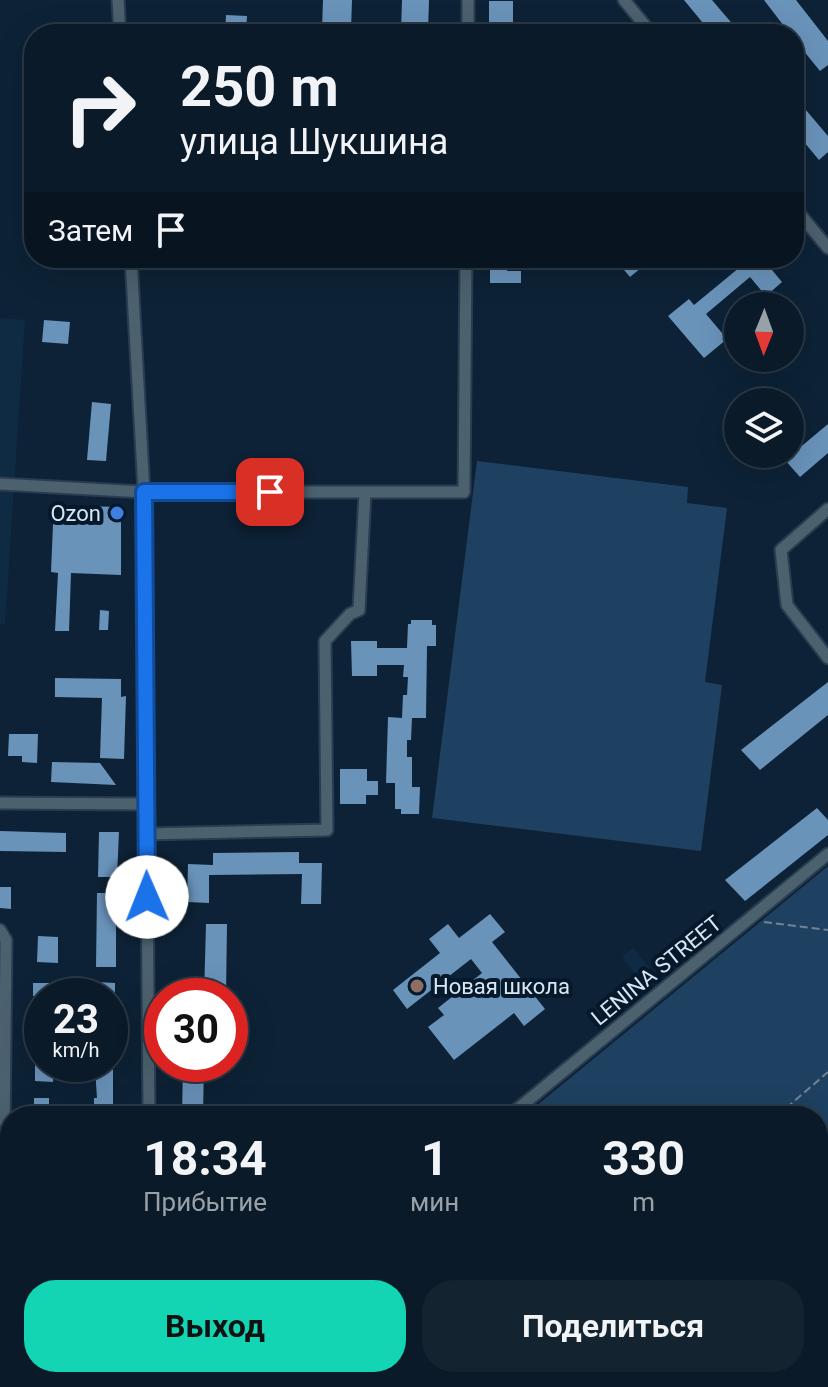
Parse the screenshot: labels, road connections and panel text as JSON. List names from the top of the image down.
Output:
{
  "streets": {
    "street": ["LENINA STREET"]
  },
  "places": ["Ozon", "Новая школа"],
  "north": "bottom",
  "page": {
    "turn": ["250 m", "улица Шукшина"],
    "then": "Затем",
    "speed": "23 km/h",
    "limit": "30",
    "eta": [
      "18:34",
      "Прибытие",
      "1",
      "мин",
      "330",
      "m"
    ],
    "buttons": ["Выход", "Поделиться"]
  }
}
